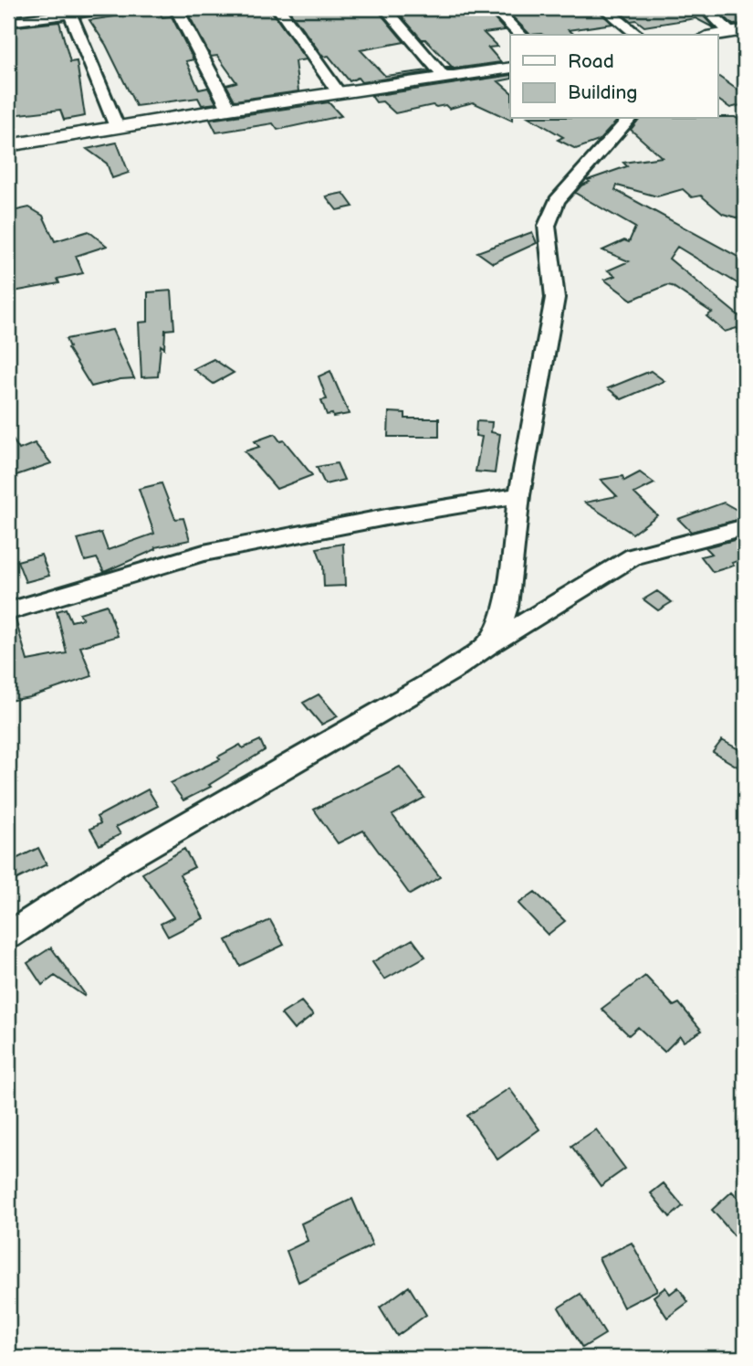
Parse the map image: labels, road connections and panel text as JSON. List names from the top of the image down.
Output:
{
  "legend": ["Road", "Building"]
}
